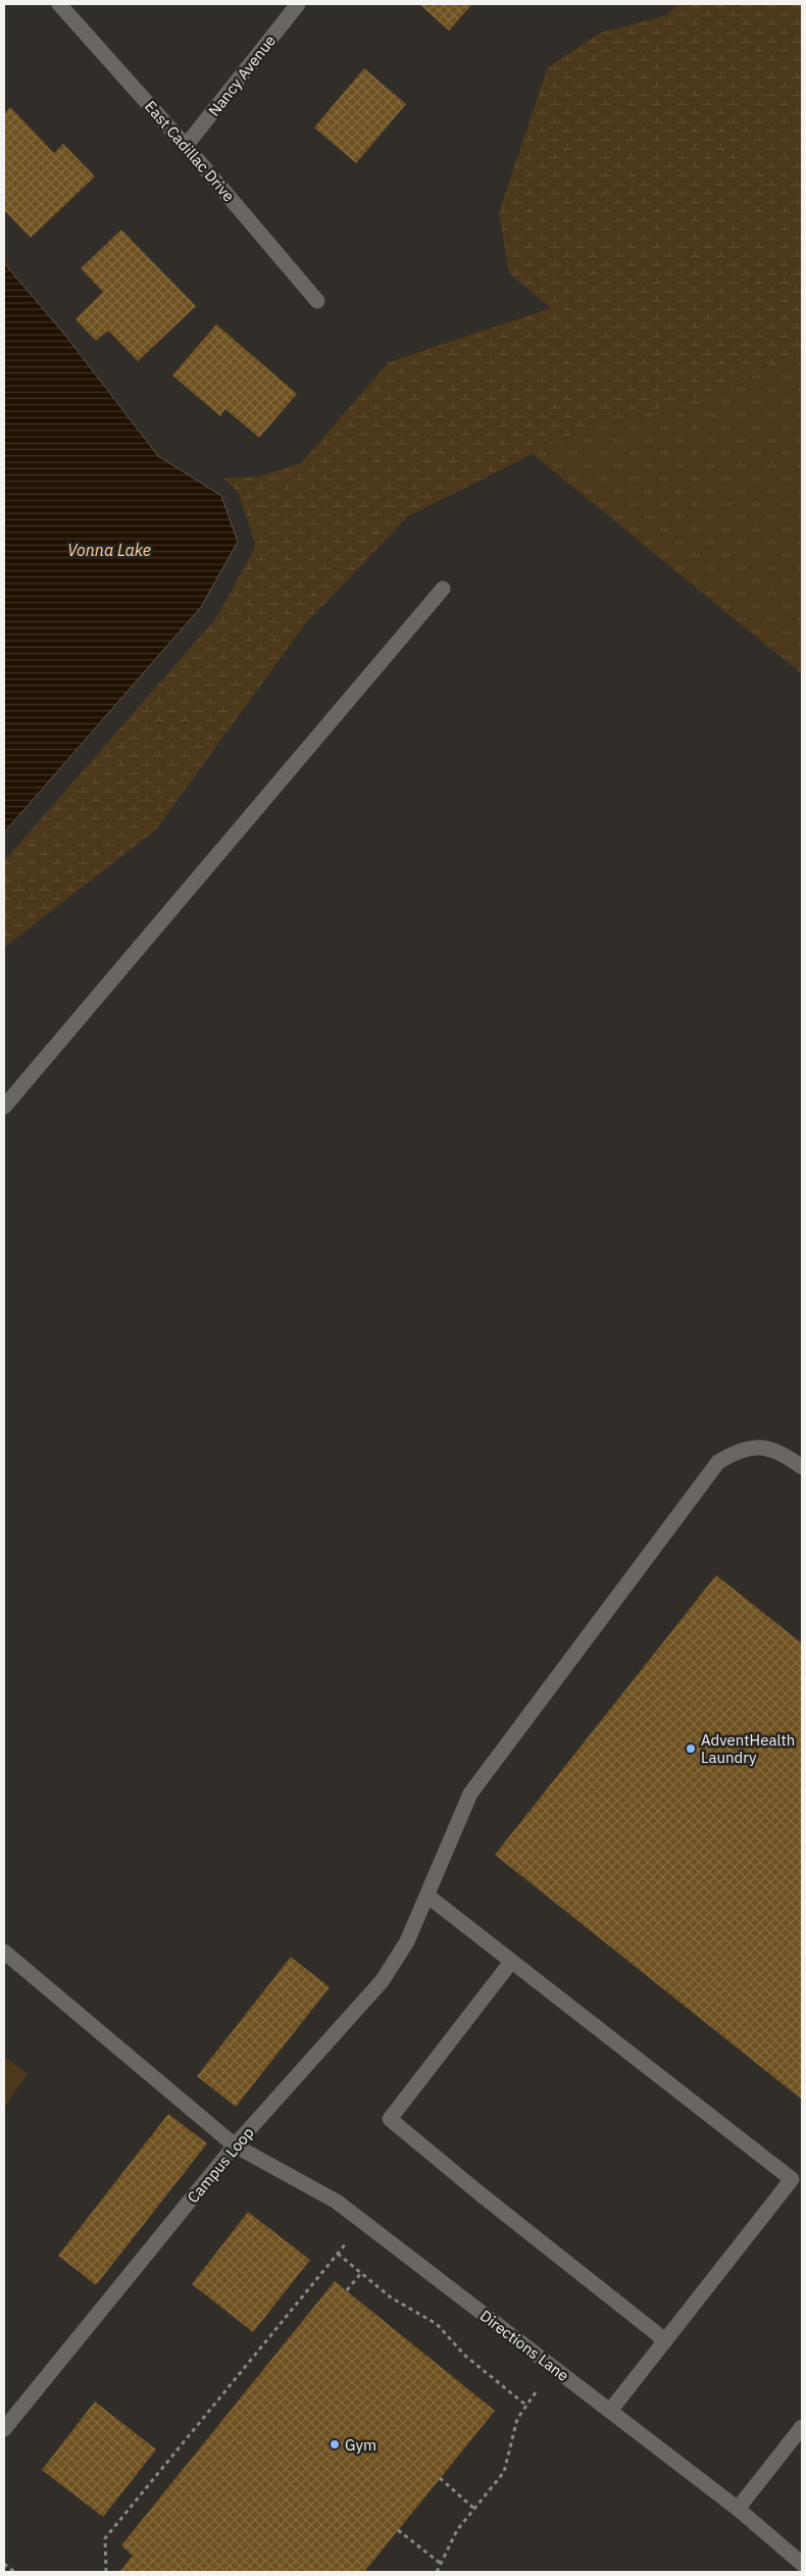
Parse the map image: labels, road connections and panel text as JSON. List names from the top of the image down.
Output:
{
  "streets": {
    "street": [
      "Nancy Avenue",
      "East Cadillac Drive",
      "Campus Loop",
      "Directions Lane"
    ]
  },
  "crossings": [
    ["Nancy Avenue", "East Cadillac Drive"],
    ["Campus Loop", "Directions Lane"]
  ],
  "water": ["Vonna Lake"],
  "places": ["AdventHealth Laundry", "Gym"]
}
